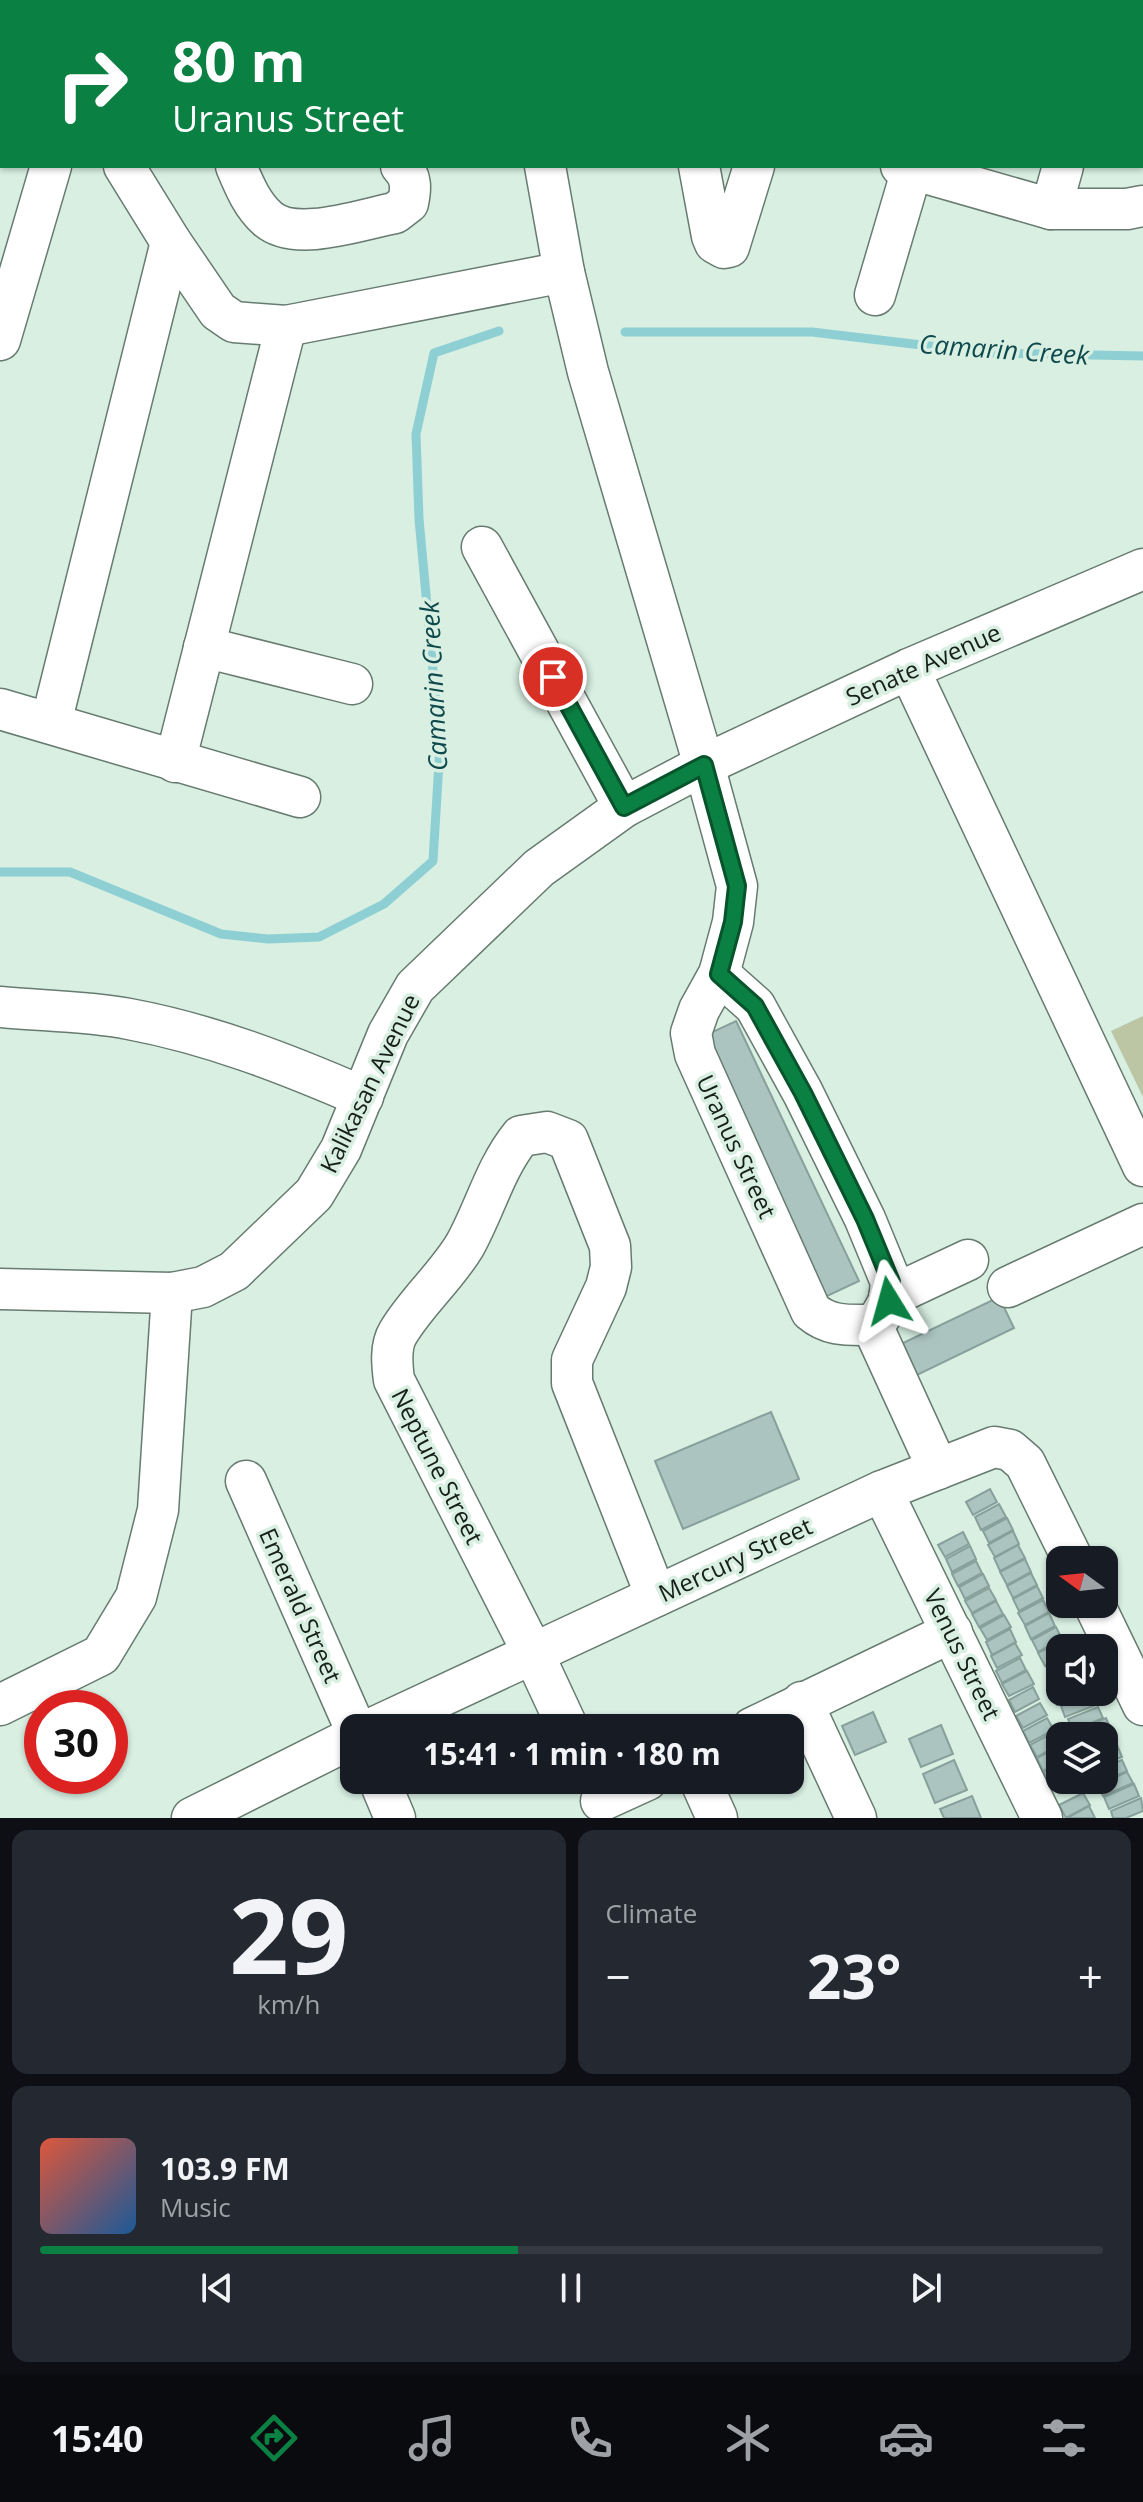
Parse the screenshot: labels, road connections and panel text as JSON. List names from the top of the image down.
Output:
{
  "streets": {
    "street": [
      "Senate Avenue",
      "Kalikasan Avenue",
      "Uranus Street",
      "Neptune Street",
      "Mercury Street",
      "Emerald Street",
      "Venus Street"
    ]
  },
  "crossings": [
    ["Senate Avenue", "Kalikasan Avenue"],
    ["Senate Avenue", "Uranus Street"],
    ["Kalikasan Avenue", "Uranus Street"],
    ["Neptune Street", "Mercury Street"],
    ["Mercury Street", "Venus Street"]
  ],
  "water": ["Camarin Creek"],
  "north": "left",
  "page": {
    "turn": ["80 m", "Uranus Street"],
    "limit": "30",
    "trip": "15:41 · 1 min · 180 m",
    "tile": [
      ["29", "km/h"],
      "Climate"
    ],
    "heat": ["−", "23°", "+"],
    "song": ["103.9 FM", "Music"],
    "tabs": "15:40"
  }
}
